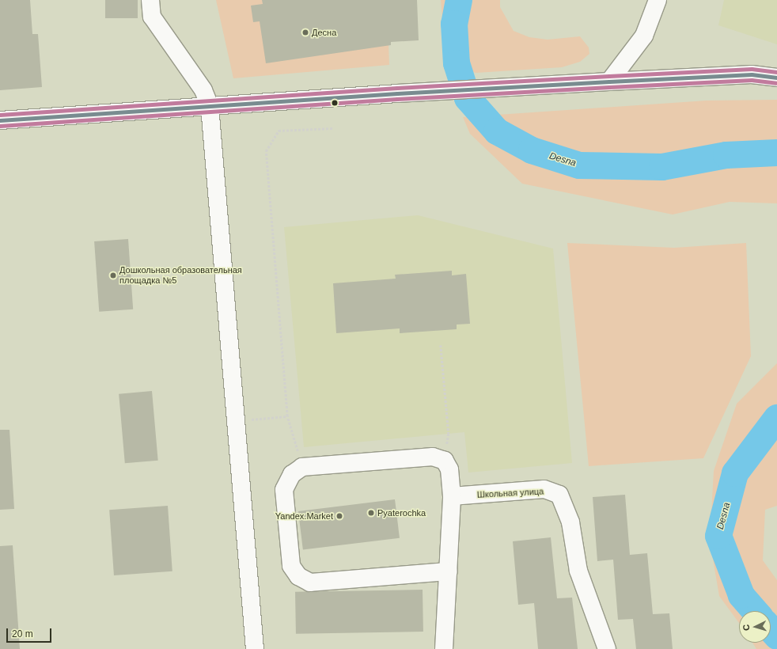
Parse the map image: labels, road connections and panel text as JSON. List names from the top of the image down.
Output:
{
  "streets": {
    "street": ["Школьная улица"]
  },
  "water": ["Desna"],
  "places": [
    "Десна",
    "Дошкольная образовательная площадка №5",
    "Pyaterochka",
    "Yandex.Market"
  ],
  "scale_bar": "20 m",
  "north": "left"
}
